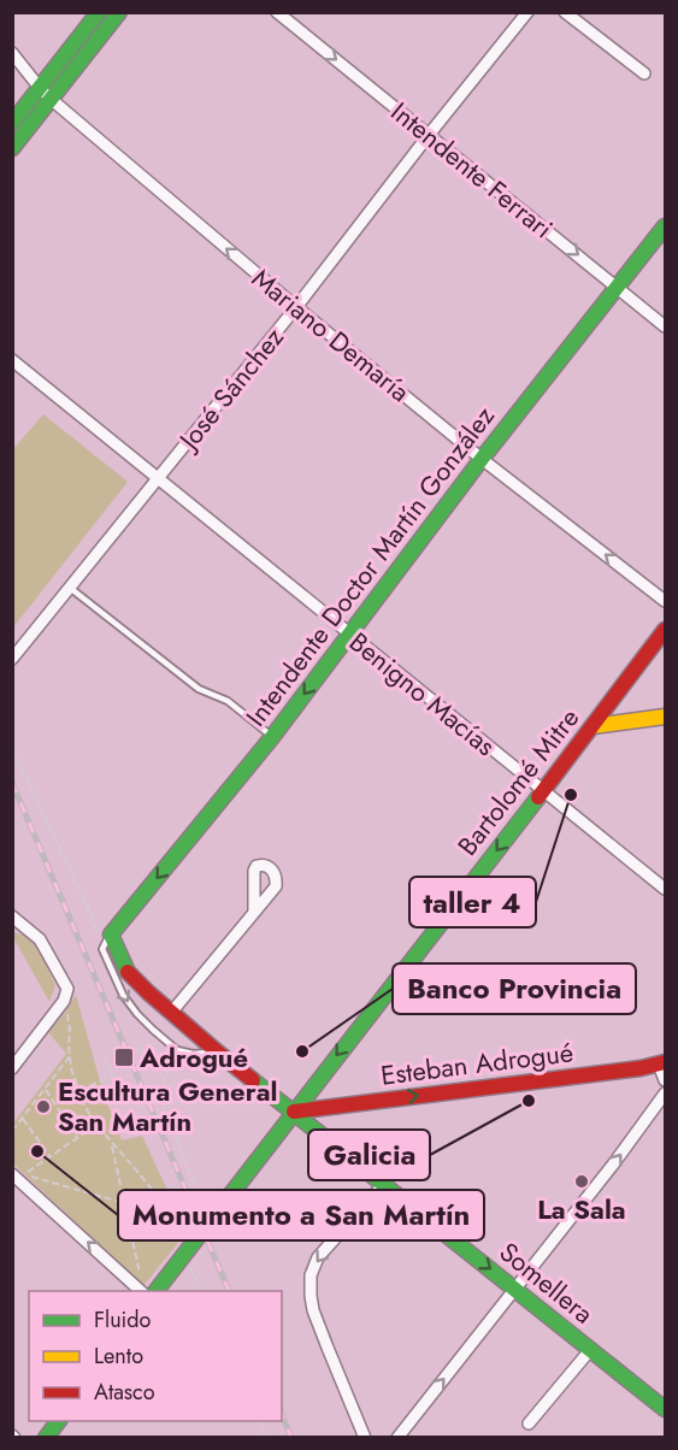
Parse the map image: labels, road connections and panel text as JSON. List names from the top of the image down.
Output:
{
  "streets": {
    "street": [
      "Intendente Ferrari",
      "Mariano Demaría",
      "José Sánchez",
      "Intendente Doctor Martín González",
      "Benigno Macías",
      "Bartolomé Mitre",
      "Esteban Adrogué",
      "Somellera"
    ]
  },
  "crossings": [
    ["Intendente Ferrari", "José Sánchez"],
    ["Intendente Ferrari", "Intendente Doctor Martín González"],
    ["Mariano Demaría", "José Sánchez"],
    ["Mariano Demaría", "Intendente Doctor Martín González"],
    ["José Sánchez", "Benigno Macías"],
    ["Intendente Doctor Martín González", "Benigno Macías"],
    ["Intendente Doctor Martín González", "Somellera"],
    ["Benigno Macías", "Bartolomé Mitre"],
    ["Bartolomé Mitre", "Esteban Adrogué"],
    ["Bartolomé Mitre", "Somellera"],
    ["Esteban Adrogué", "Somellera"]
  ],
  "one_way": [
    "Intendente Ferrari",
    "Mariano Demaría",
    "Intendente Doctor Martín González",
    "Bartolomé Mitre",
    "Esteban Adrogué"
  ],
  "places": {
    "other": [
      "taller 4",
      "Banco Provincia",
      "Galicia",
      "Escultura General San Martín",
      "Monumento a San Martín",
      "La Sala"
    ],
    "transit": ["Adrogué"]
  },
  "legend": ["Fluido", "Lento", "Atasco"]
}
